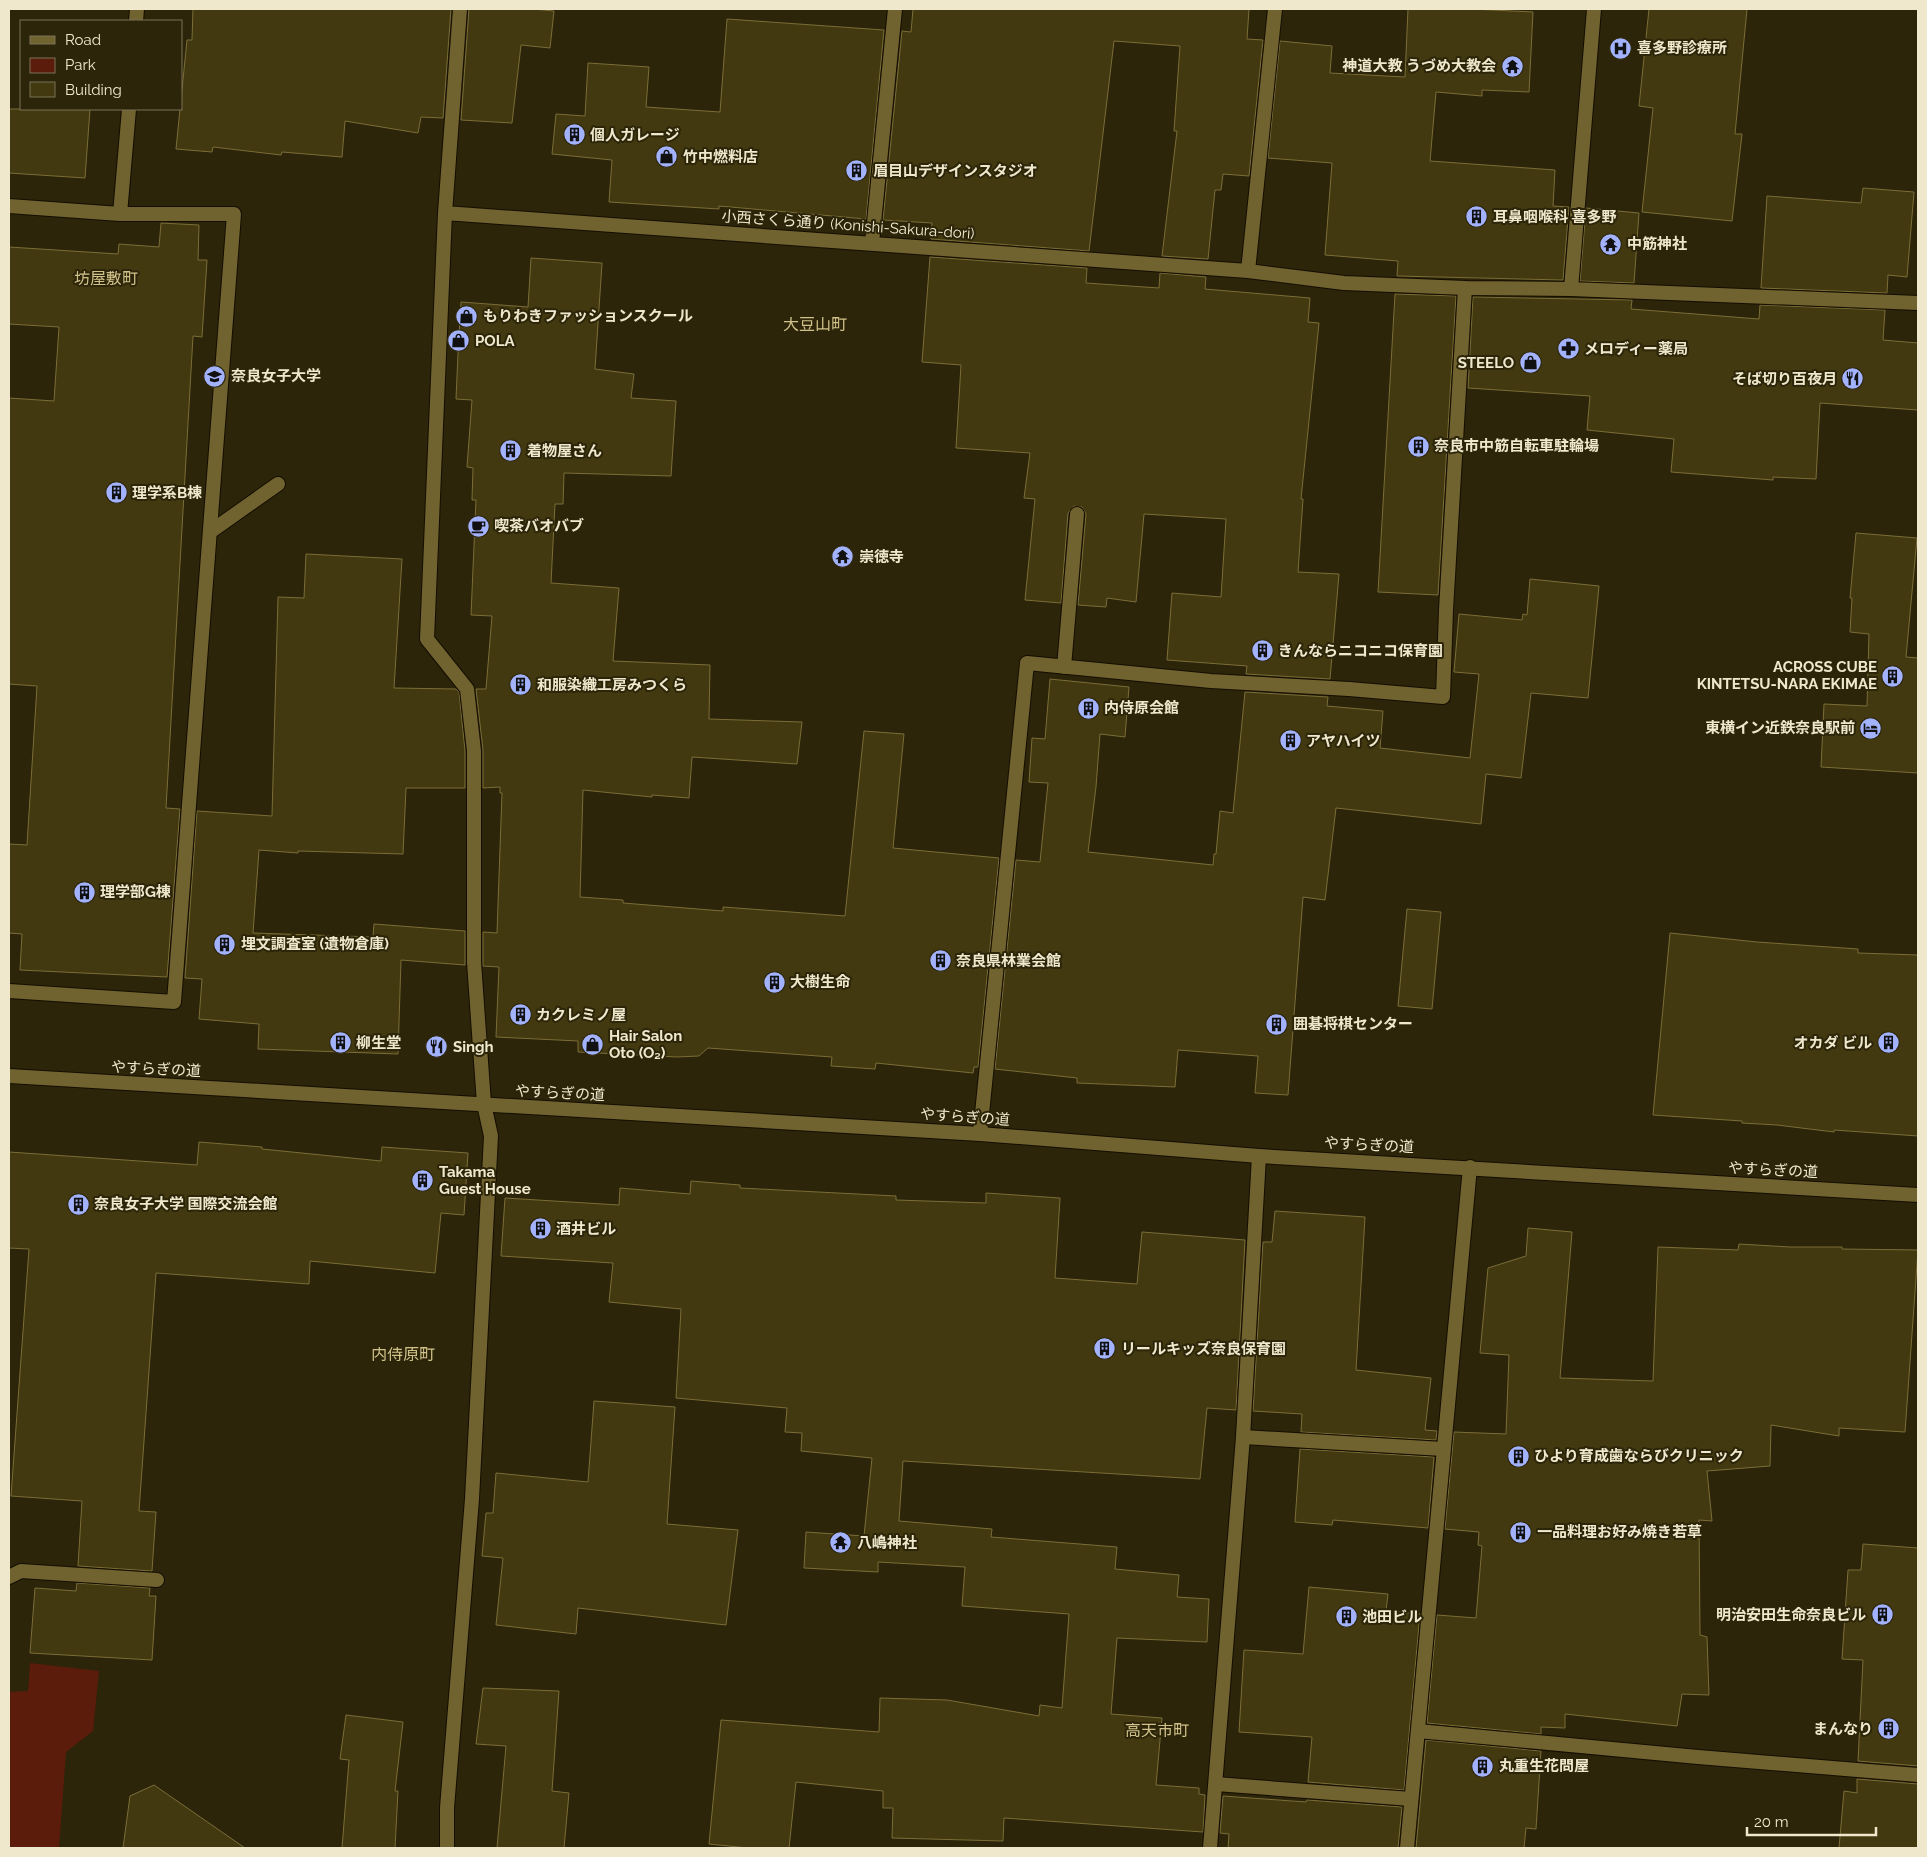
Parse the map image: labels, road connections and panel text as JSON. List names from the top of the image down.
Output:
{
  "streets": {
    "street": ["小西さくら通り (Konishi-Sakura-dori)", "やすらぎの道"]
  },
  "districts": [
    "坊屋敷町",
    "大豆山町",
    "内侍原町",
    "高天市町"
  ],
  "places": {
    "hospital": ["喜多野診療所"],
    "temple": [
      "神道大教 うづめ大教会",
      "中筋神社",
      "崇徳寺",
      "八嶋神社"
    ],
    "building": [
      "個人ガレージ",
      "眉目山デザインスタジオ",
      "耳鼻咽喉科 喜多野",
      "奈良市中筋自転車駐輪場",
      "着物屋さん",
      "理学系B棟",
      "きんならニコニコ保育園",
      "ACROSS CUBE KINTETSU-NARA EKIMAE",
      "和服染織工房みつくら",
      "内侍原会館",
      "アヤハイツ",
      "理学部G棟",
      "埋文調査室 (遺物倉庫)",
      "奈良県林業会館",
      "大樹生命",
      "カクレミノ屋",
      "囲碁将棋センター",
      "柳生堂",
      "オカダ ビル",
      "Takama Guest House",
      "奈良女子大学 国際交流会館",
      "酒井ビル",
      "リールキッズ奈良保育園",
      "ひより育成歯ならびクリニック",
      "一品料理お好み焼き若草",
      "明治安田生命奈良ビル",
      "池田ビル",
      "まんなり",
      "丸重生花問屋"
    ],
    "shop": [
      "竹中燃料店",
      "もりわきファッションスクール",
      "POLA",
      "STEELO",
      "Hair Salon Oto (O₂)"
    ],
    "pharmacy": ["メロディー薬局"],
    "school or university": ["奈良女子大学"],
    "restaurant": ["そば切り百夜月", "Singh"],
    "cafe": ["喫茶バオバブ"],
    "hotel": ["東横イン近鉄奈良駅前"]
  },
  "legend": ["Road", "Park", "Building"],
  "scale_bar": "20 m"
}
